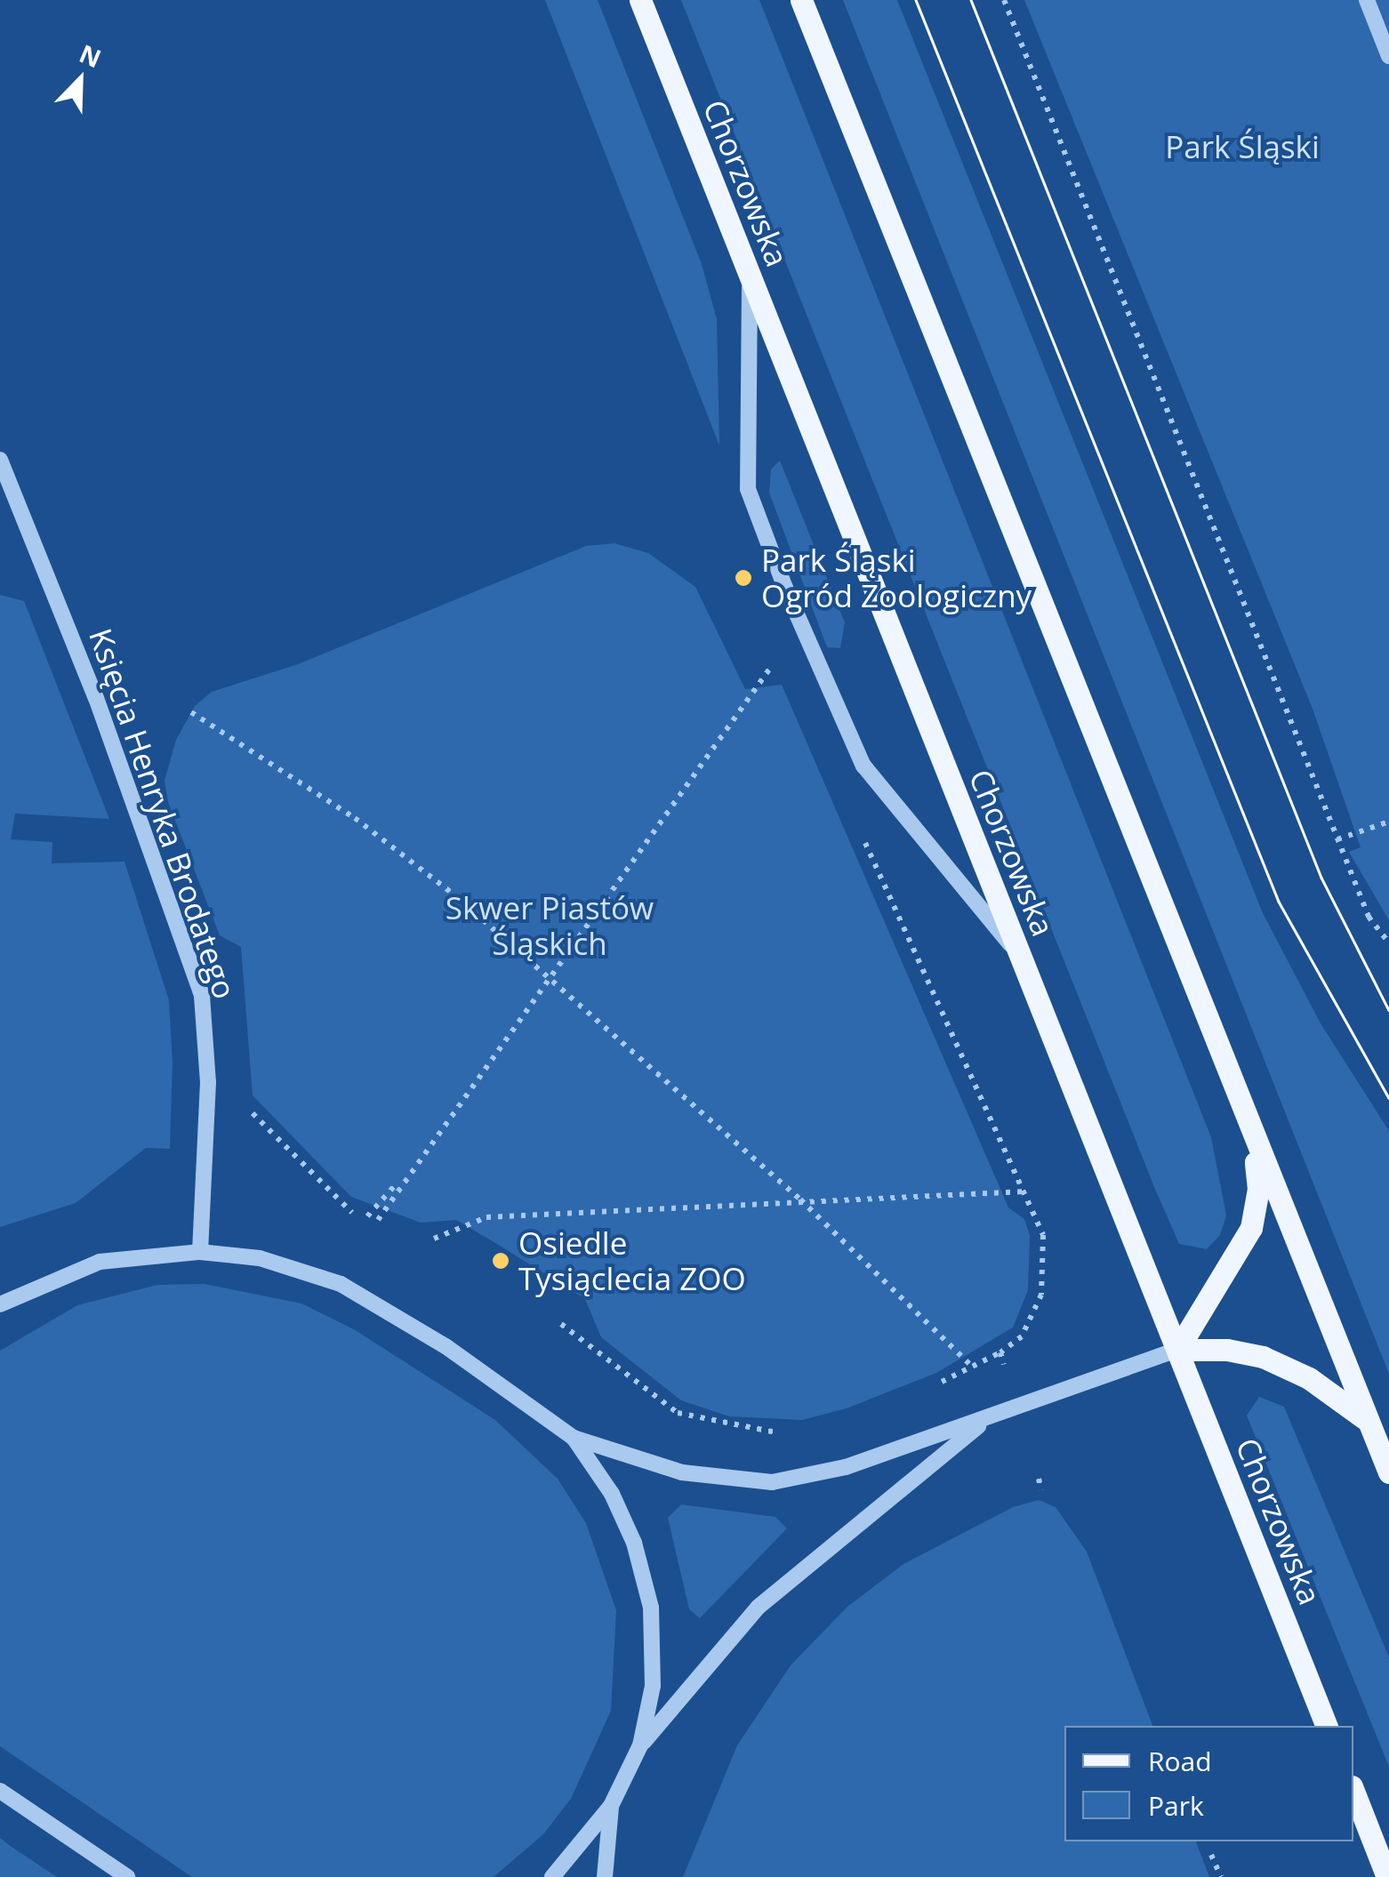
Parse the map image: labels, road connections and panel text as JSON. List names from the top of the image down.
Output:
{
  "streets": {
    "main road": ["Chorzowska"],
    "street": ["Księcia Henryka Brodatego"]
  },
  "parks": ["Park Śląski", "Skwer Piastów Śląskich"],
  "places": ["Park Śląski Ogród Zoologiczny", "Osiedle Tysiąclecia ZOO"],
  "legend": ["Road", "Park"],
  "north": "top right"
}
